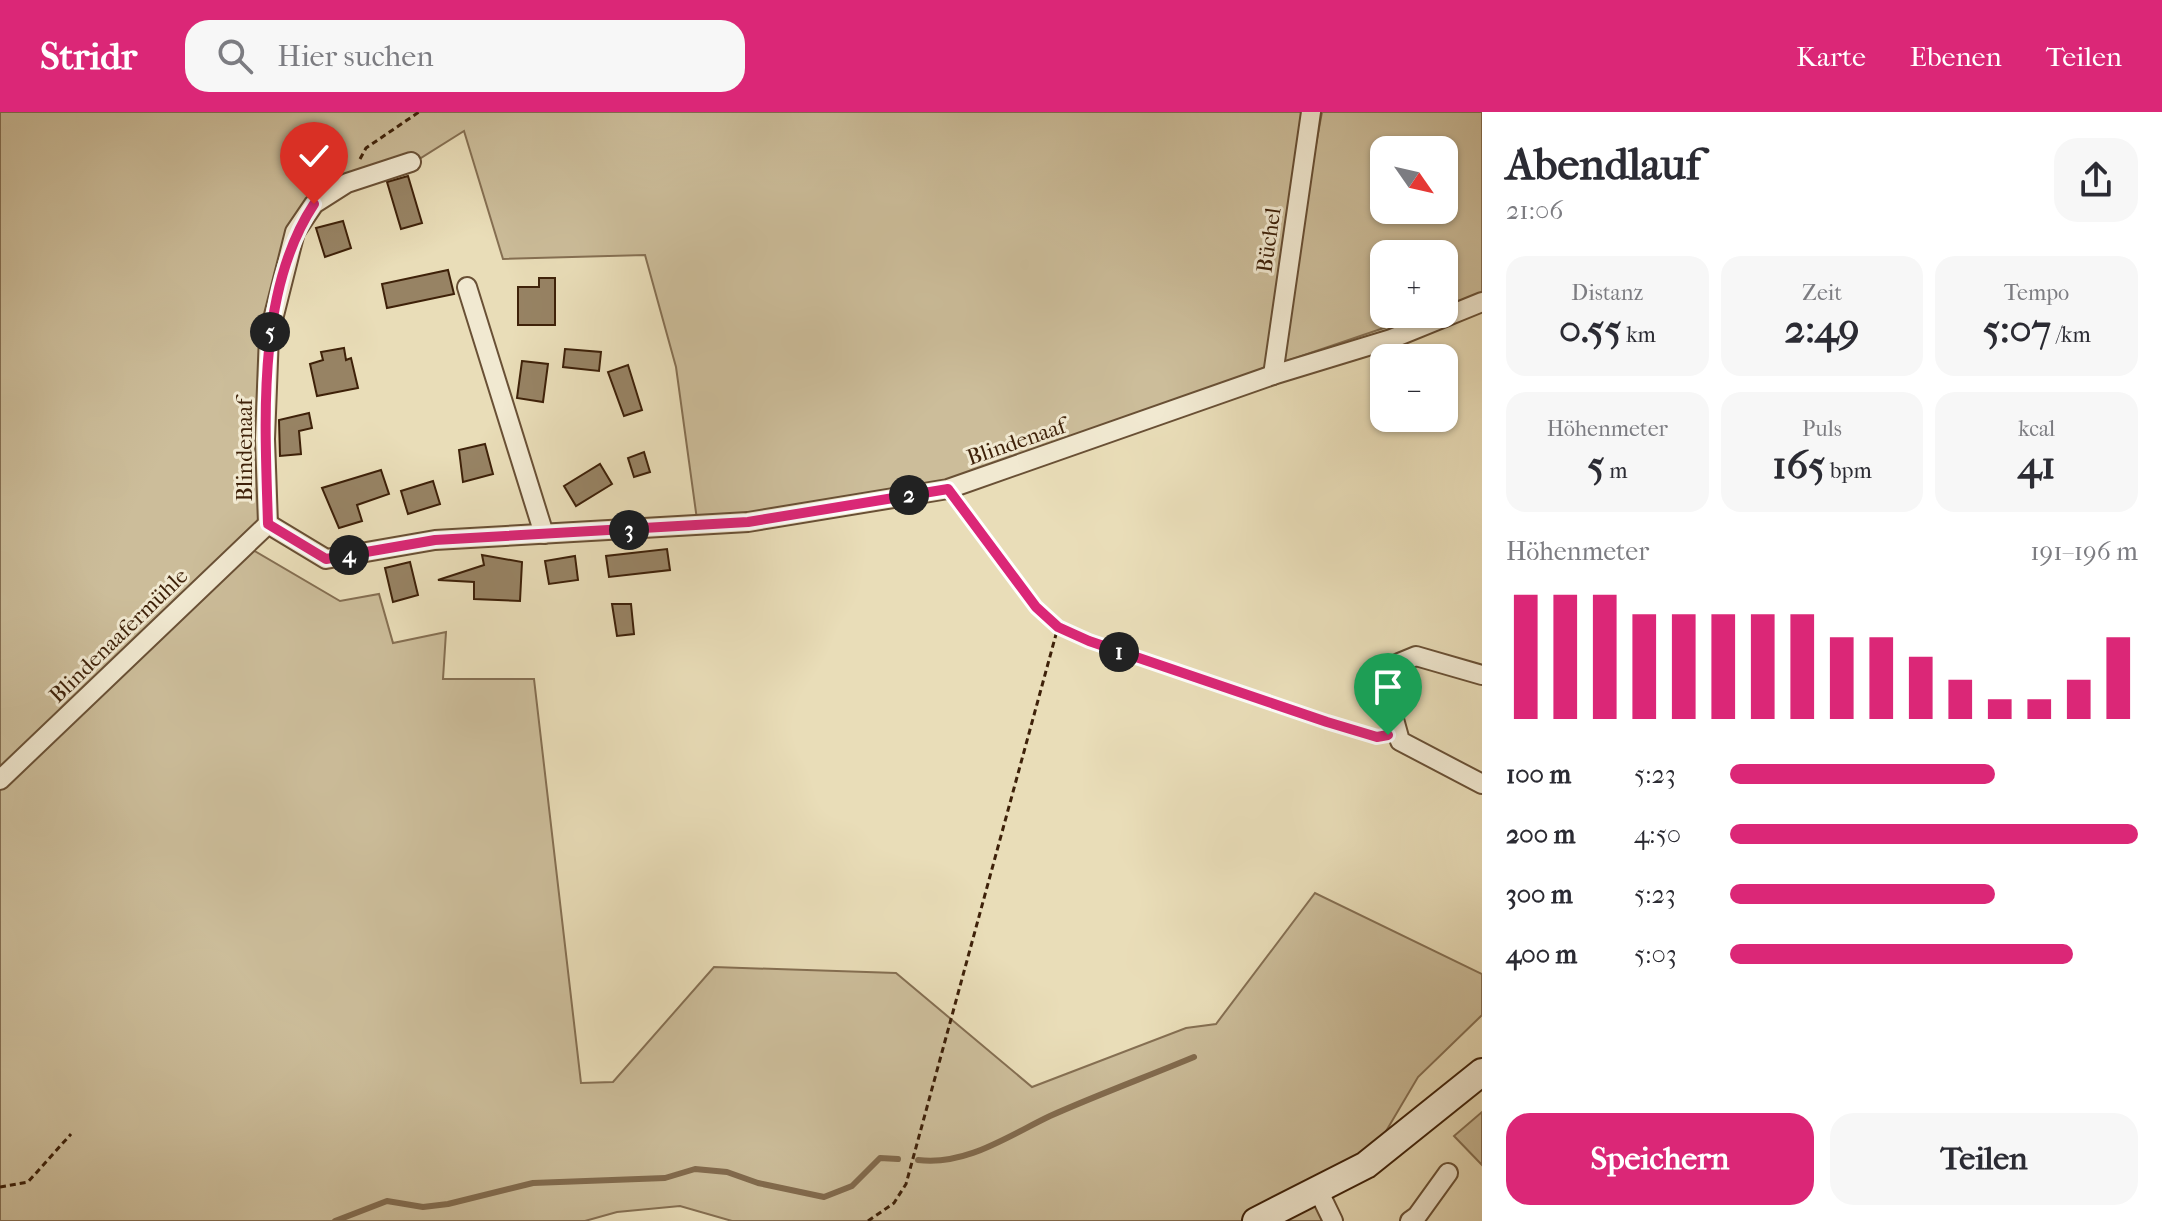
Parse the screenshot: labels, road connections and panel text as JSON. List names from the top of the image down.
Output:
{
  "streets": {
    "street": ["Büchel", "Blindenaaf", "Blindenaafermühle"]
  },
  "crossings": [
    ["Büchel", "Blindenaaf"],
    ["Blindenaaf", "Blindenaafermühle"]
  ],
  "north": "bottom right",
  "page": {
    "header": "Stridr",
    "search": "Hier suchen",
    "nav": ["Karte", "Ebenen", "Teilen"],
    "heading": ["Abendlauf", "21:06"],
    "map_buttons": ["+", "−"],
    "stats": [
      ["Distanz", "0.55 km"],
      ["Zeit", "2:49"],
      ["Tempo", "5:07 /km"],
      ["Höhenmeter", "5 m"],
      ["Puls", "165 bpm"],
      ["kcal", "41"]
    ],
    "pins": [
      "5",
      "2",
      "3",
      "4",
      "1"
    ],
    "chart": ["Höhenmeter", "191–196 m"],
    "list": [
      {
        "name": "100 m",
        "note": "5:23"
      },
      {
        "name": "200 m",
        "note": "4:50"
      },
      {
        "name": "300 m",
        "note": "5:23"
      },
      {
        "name": "400 m",
        "note": "5:03"
      }
    ],
    "buttons": ["Speichern", "Teilen"]
  }
}
